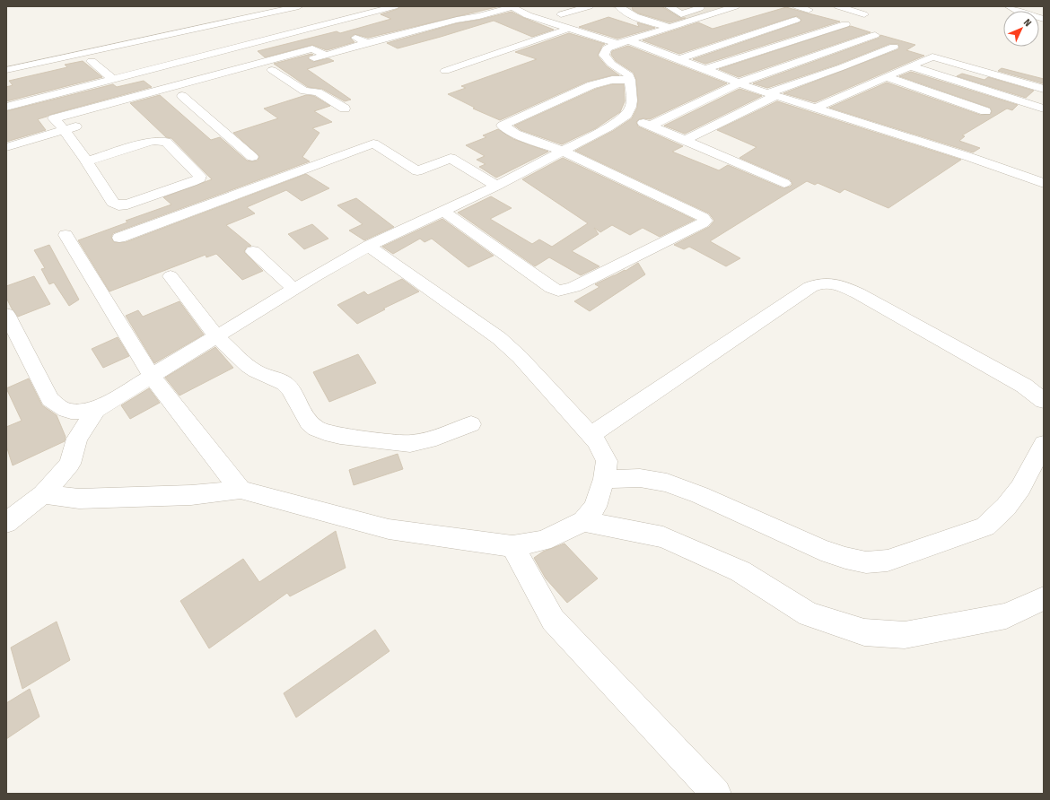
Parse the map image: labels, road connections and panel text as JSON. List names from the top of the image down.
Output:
{
  "north": "top right"
}
